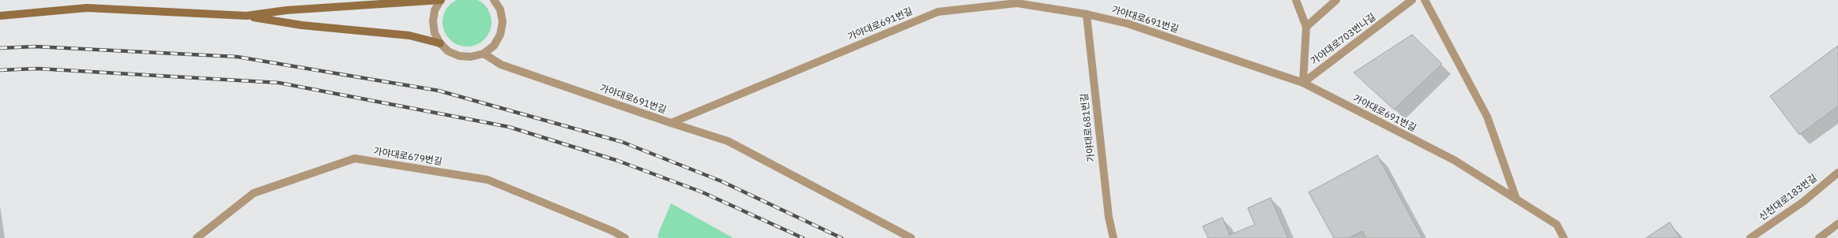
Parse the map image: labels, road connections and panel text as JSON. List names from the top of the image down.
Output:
{
  "streets": {
    "street": [
      "가야대로691번길",
      "가야대로703번나길",
      "가야대로681번길",
      "가야대로679번길",
      "신천대로183번길"
    ]
  },
  "crossings": [
    ["가야대로691번길", "가야대로703번나길"],
    ["가야대로691번길", "가야대로681번길"]
  ]
}
